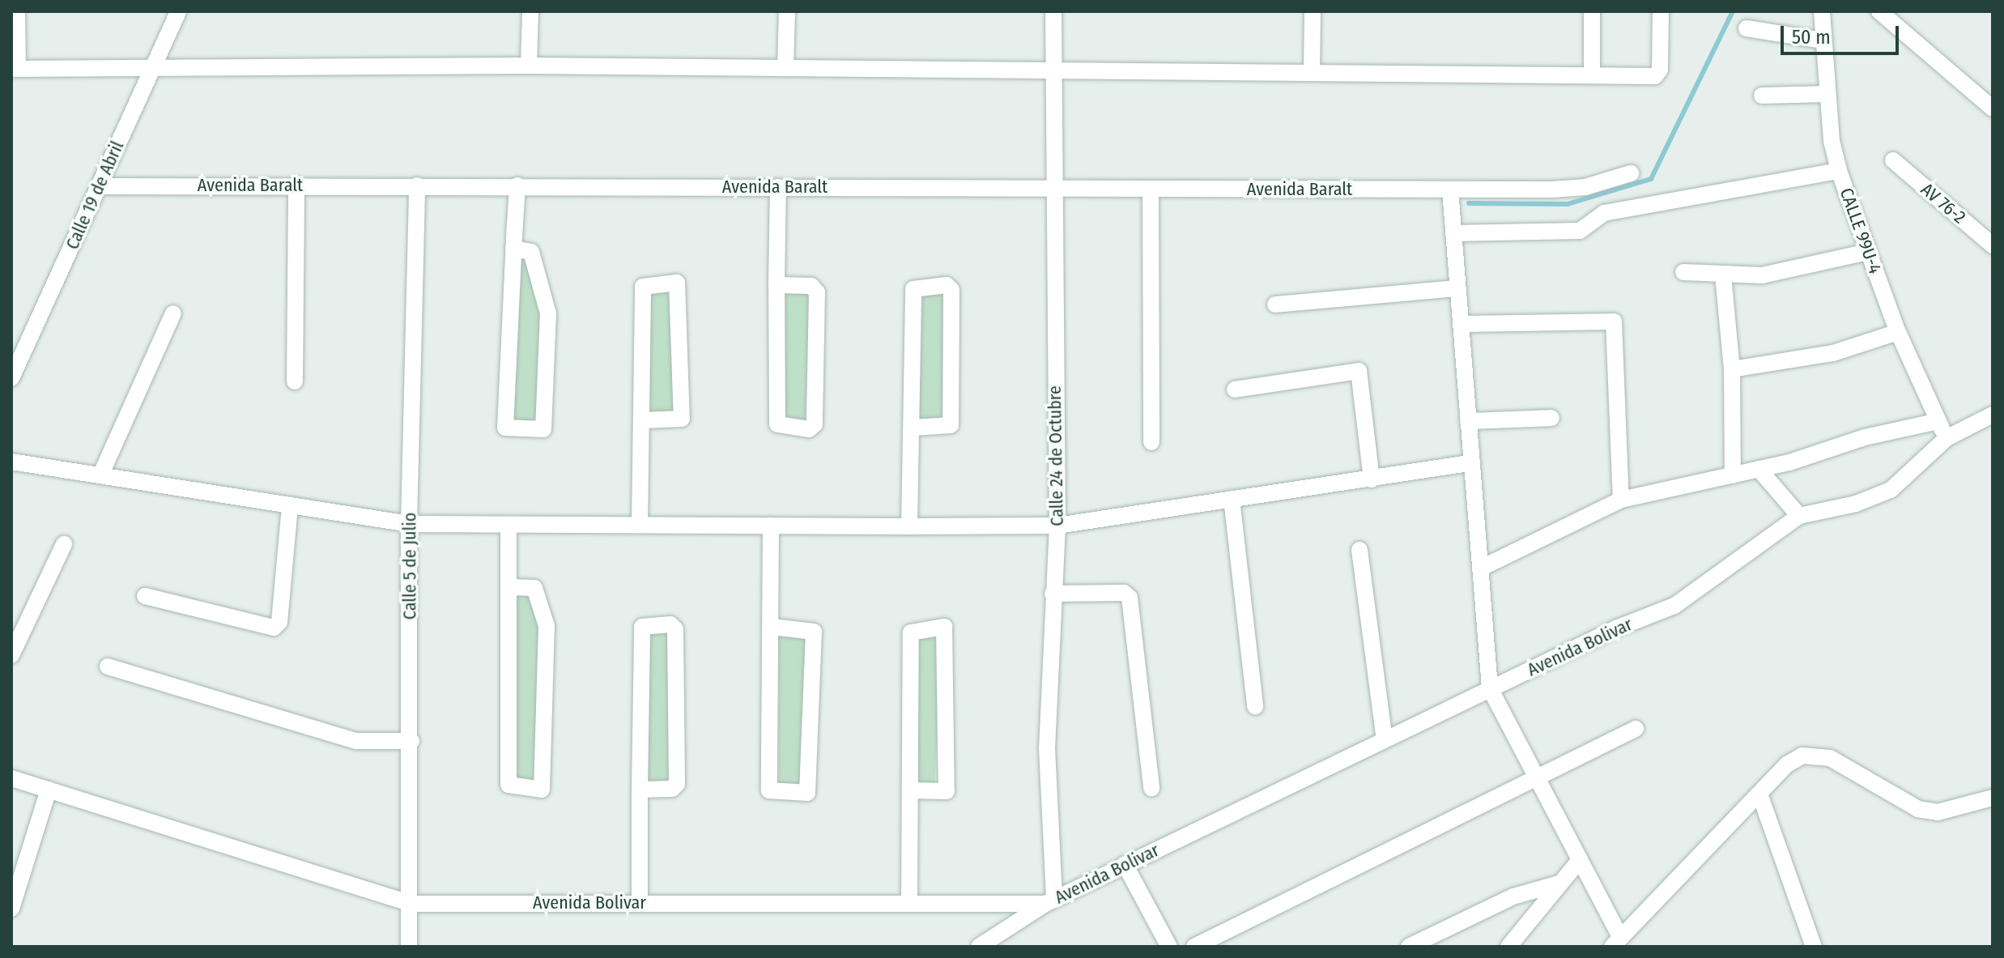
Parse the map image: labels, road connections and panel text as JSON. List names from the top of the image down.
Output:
{
  "streets": {
    "street": [
      "Avenida Baralt",
      "Calle 19 de Abril",
      "AV 76-2",
      "CALLE 99U-4",
      "Calle 24 de Octubre",
      "Calle 5 de Julio",
      "Avenida Bolivar"
    ]
  },
  "crossings": [
    ["Avenida Baralt", "Calle 19 de Abril"],
    ["Avenida Baralt", "Calle 24 de Octubre"],
    ["Avenida Baralt", "Calle 5 de Julio"],
    ["CALLE 99U-4", "Avenida Bolivar"],
    ["Calle 24 de Octubre", "Avenida Bolivar"],
    ["Calle 5 de Julio", "Avenida Bolivar"]
  ],
  "scale_bar": "50 m"
}
